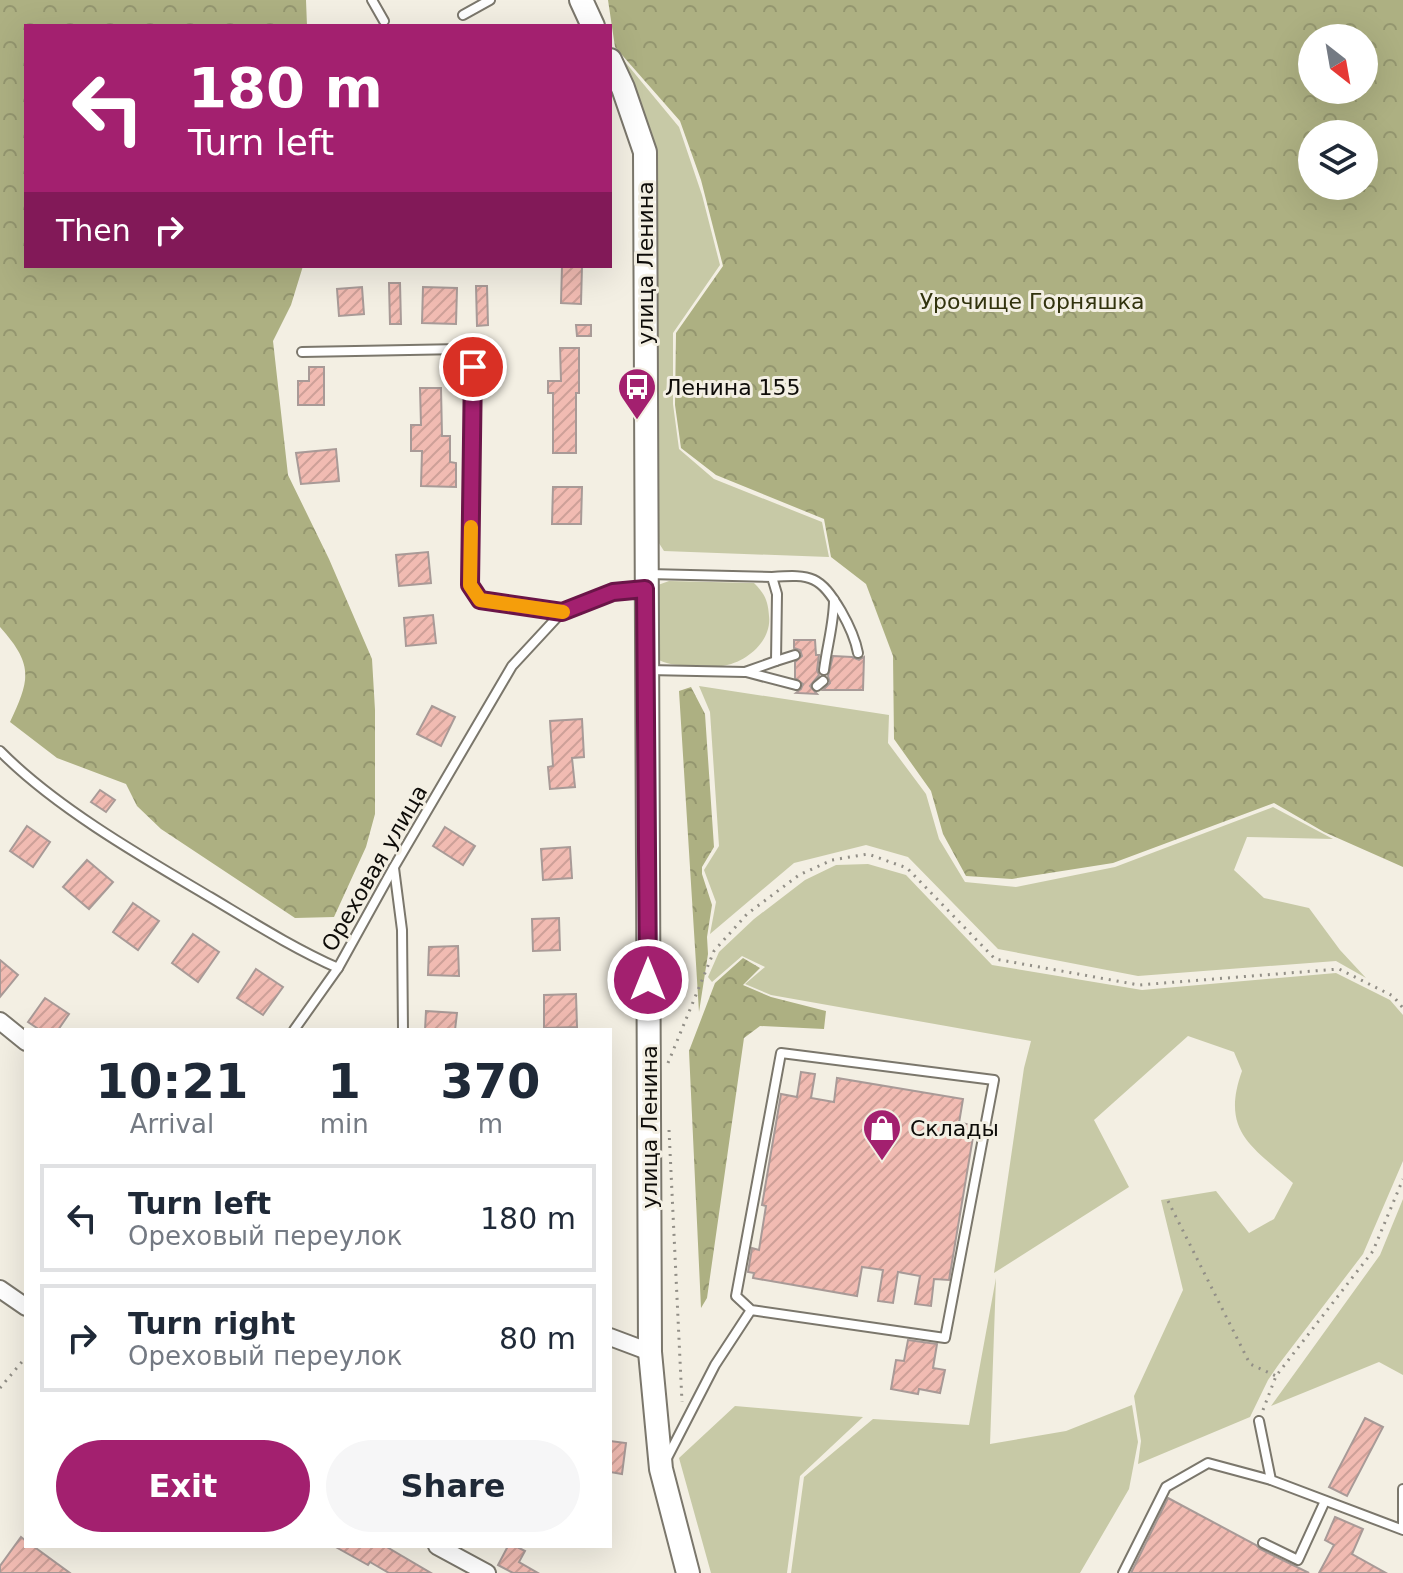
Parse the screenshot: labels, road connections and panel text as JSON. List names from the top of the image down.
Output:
{
  "streets": {
    "main road": ["улица Ленина"],
    "lane": ["Ореховая улица"]
  },
  "parks": ["Урочище Горняшка"],
  "places": {
    "bus stop": ["Ленина 155"],
    "shop": ["Склады"]
  },
  "north": "bottom right",
  "page": {
    "turn": ["180 m", "Turn left"],
    "then": "Then",
    "eta": [
      "10:21",
      "Arrival",
      "1",
      "min",
      "370",
      "m"
    ],
    "list": [
      {
        "name": "Turn left",
        "note": "Ореховый переулок",
        "value": "180 m"
      },
      {
        "name": "Turn right",
        "note": "Ореховый переулок",
        "value": "80 m"
      }
    ],
    "buttons": ["Exit", "Share"]
  }
}
